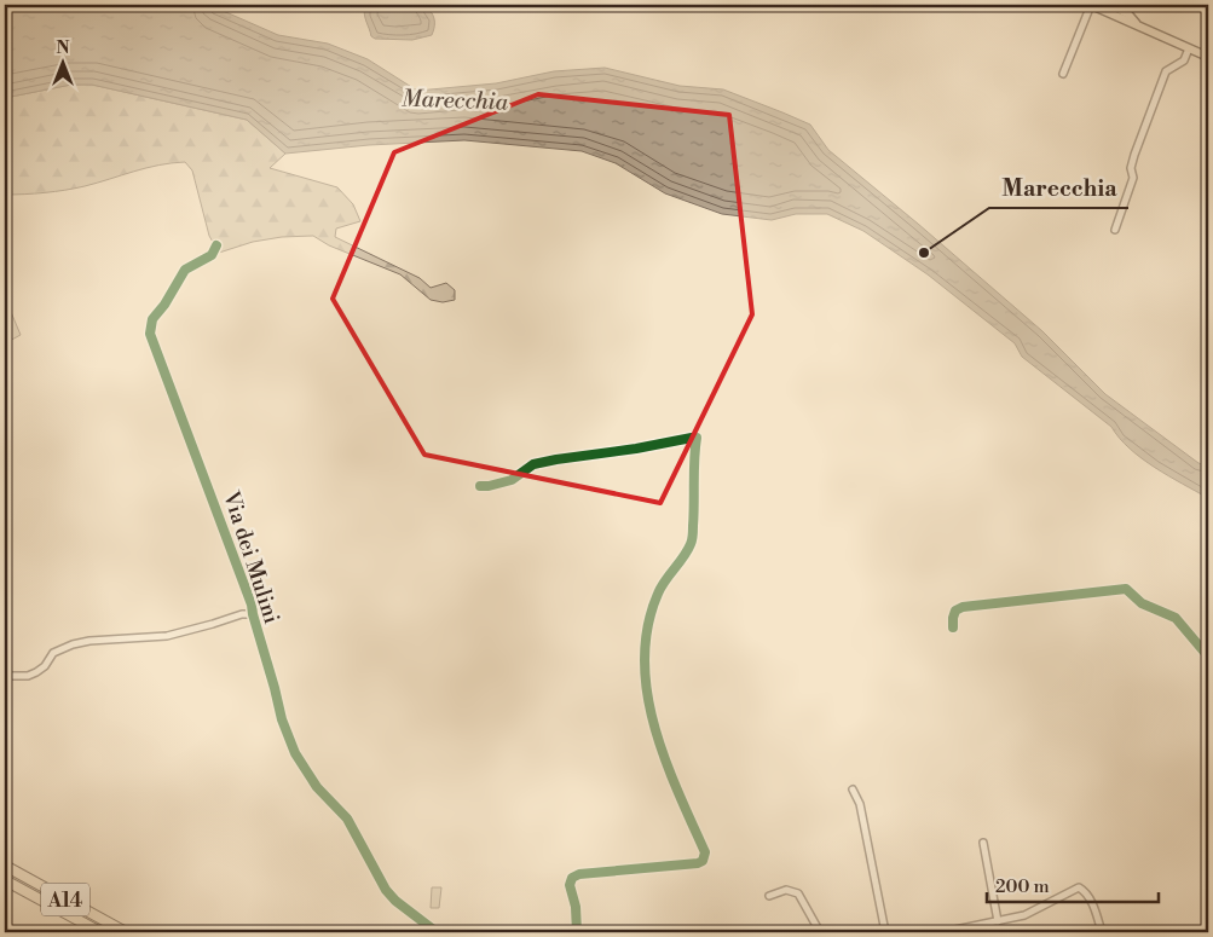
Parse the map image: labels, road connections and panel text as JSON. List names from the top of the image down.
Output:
{
  "streets": {
    "highway": ["A14"],
    "street": ["Via dei Mulini"]
  },
  "water": ["Marecchia"],
  "places": ["Marecchia"],
  "scale_bar": "200 m",
  "north": "top"
}
